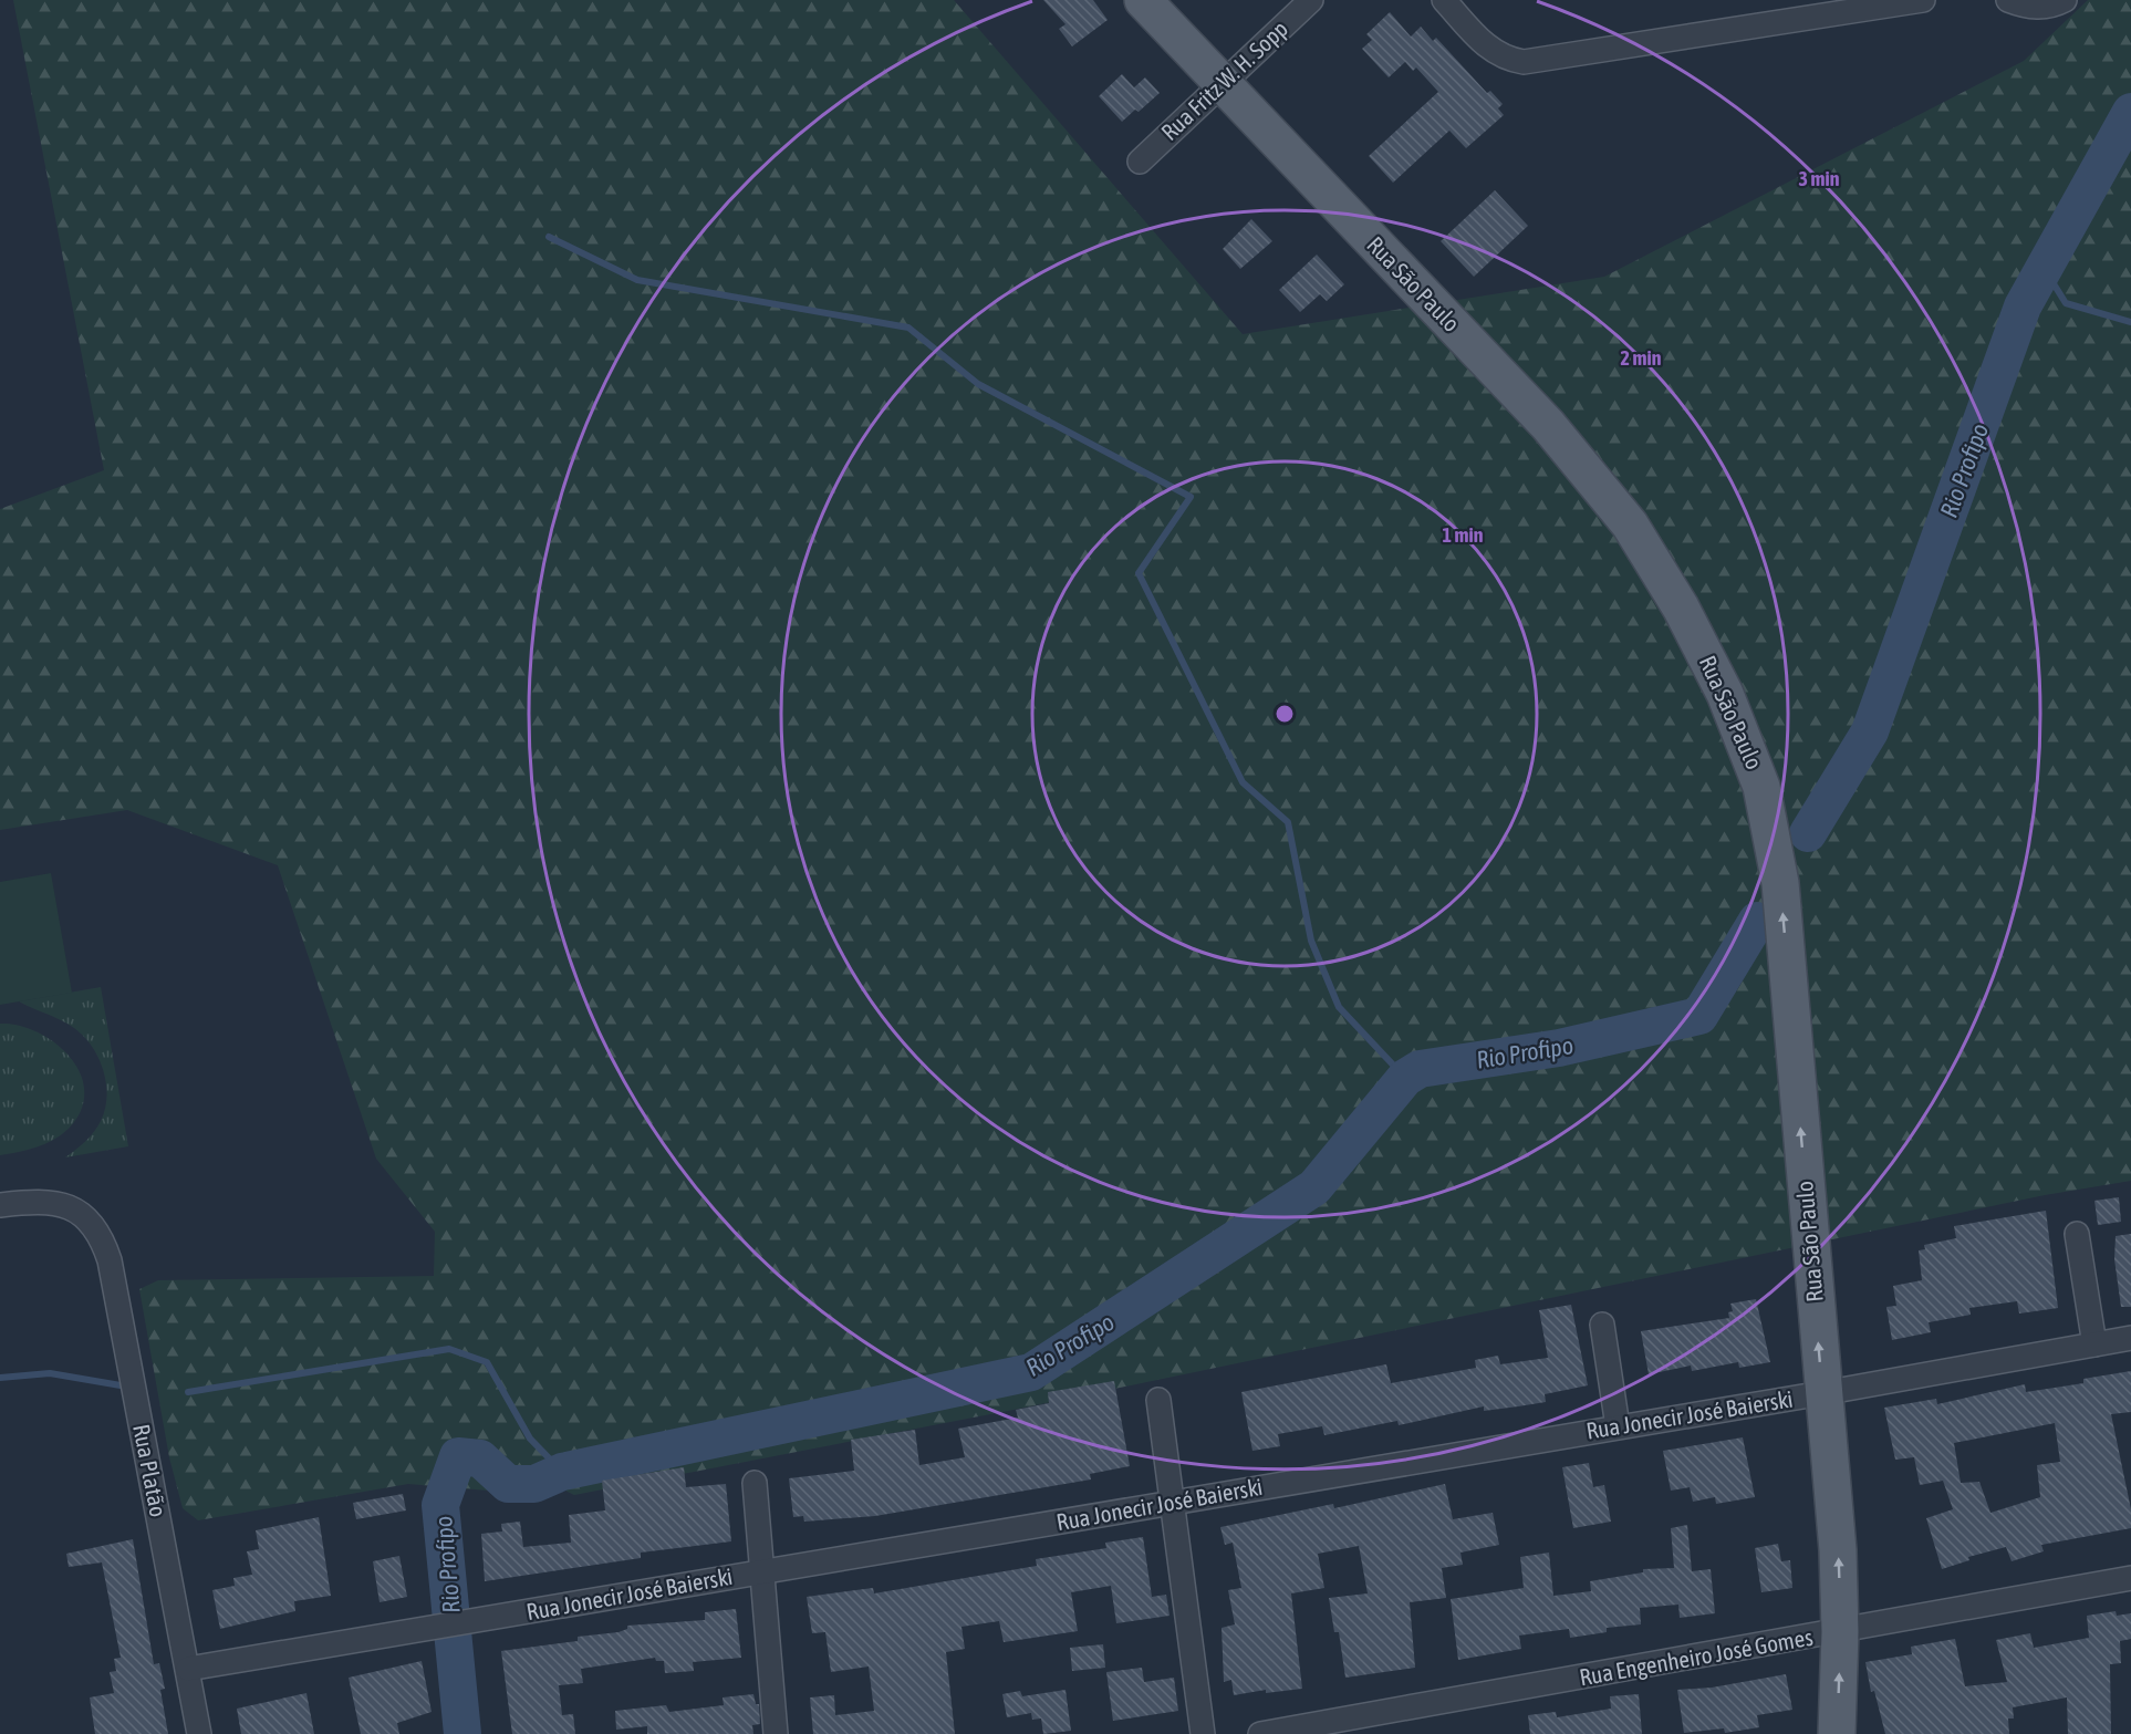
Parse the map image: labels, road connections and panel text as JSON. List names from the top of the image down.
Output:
{
  "streets": {
    "main road": ["Rua São Paulo"],
    "street": [
      "Rua Fritz W. H. Sopp",
      "Rua Jonecir José Baierski",
      "Rua Platão",
      "Rua Engenheiro José Gomes"
    ]
  },
  "crossings": [
    ["Rua Fritz W. H. Sopp", "Rua São Paulo"],
    ["Rua São Paulo", "Rua Jonecir José Baierski"],
    ["Rua São Paulo", "Rua Engenheiro José Gomes"],
    ["Rua Jonecir José Baierski", "Rua Platão"]
  ],
  "one_way": ["Rua São Paulo"],
  "water": ["Rio Profipo"],
  "rings": ["3 min", "2 min", "1 min"]
}
